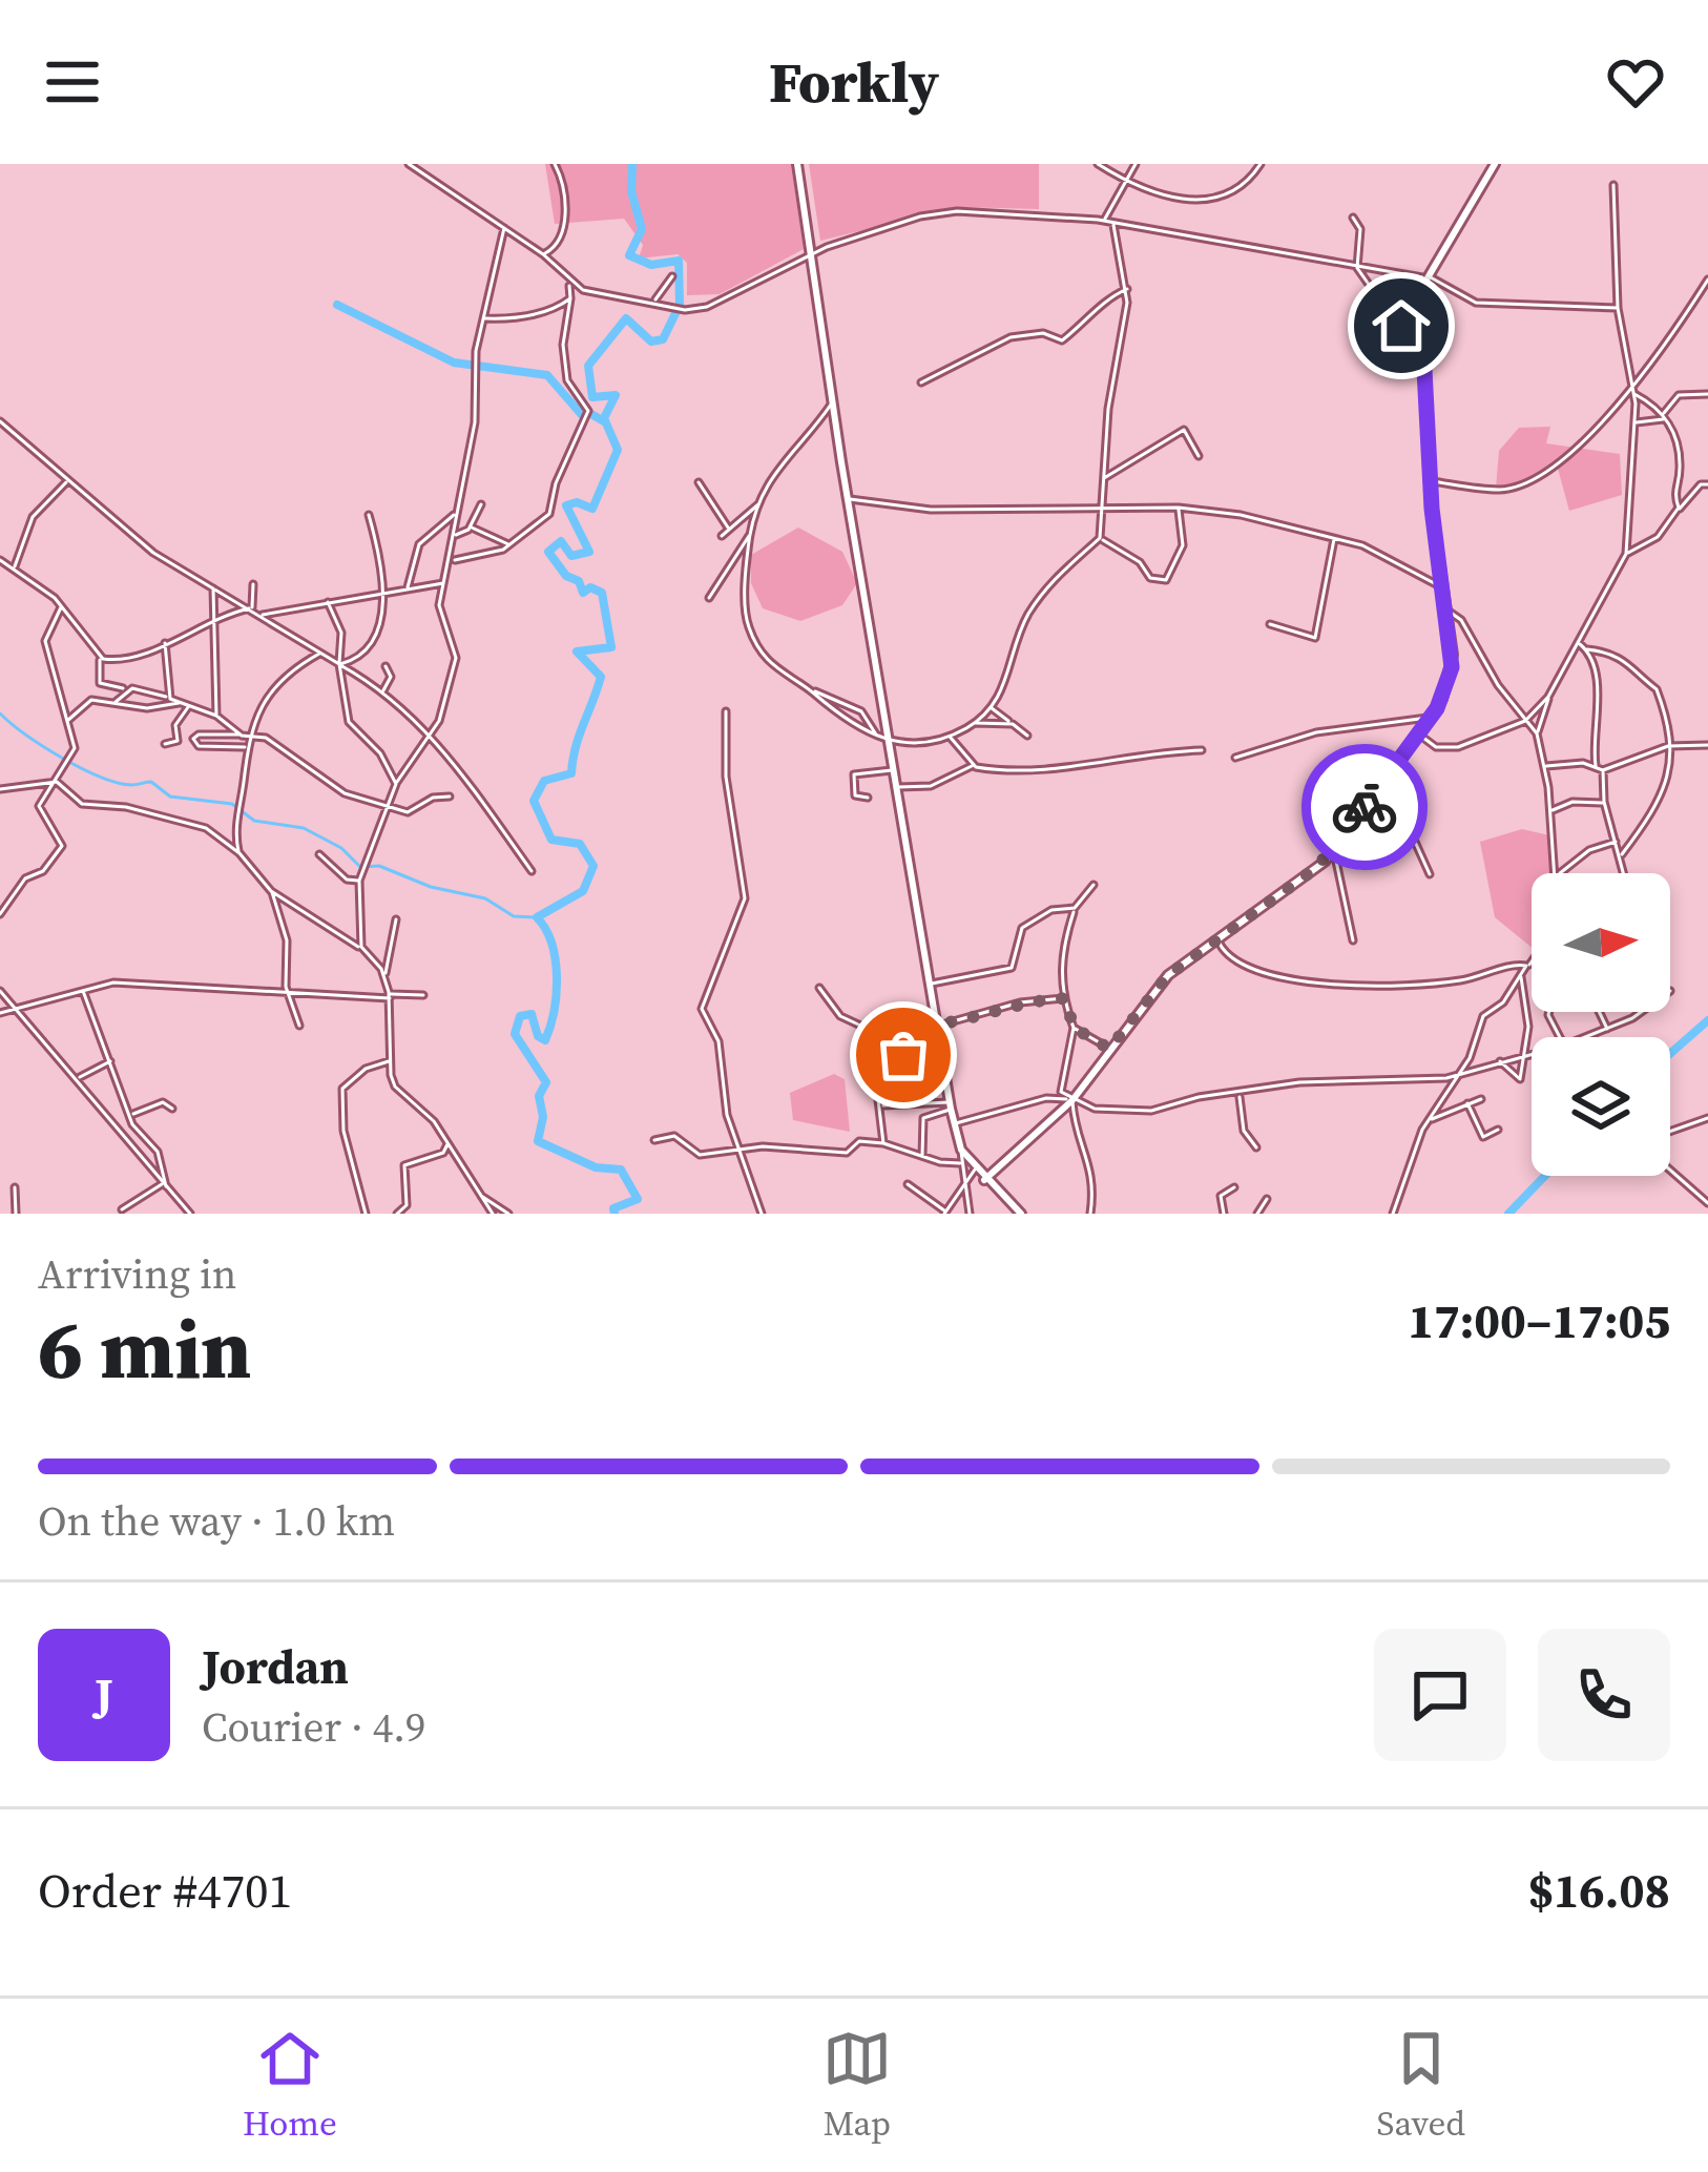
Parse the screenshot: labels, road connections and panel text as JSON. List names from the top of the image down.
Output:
{
  "north": "right",
  "page": {
    "header": "Forkly",
    "heading": ["6 min", "Arriving in", "17:00–17:05"],
    "panel": [
      "Jordan",
      "Courier · 4.9",
      "Order #4701",
      "$16.08"
    ],
    "bar": "On the way · 1.0 km",
    "round": "J",
    "tabs": ["Home", "Map", "Saved"]
  }
}
